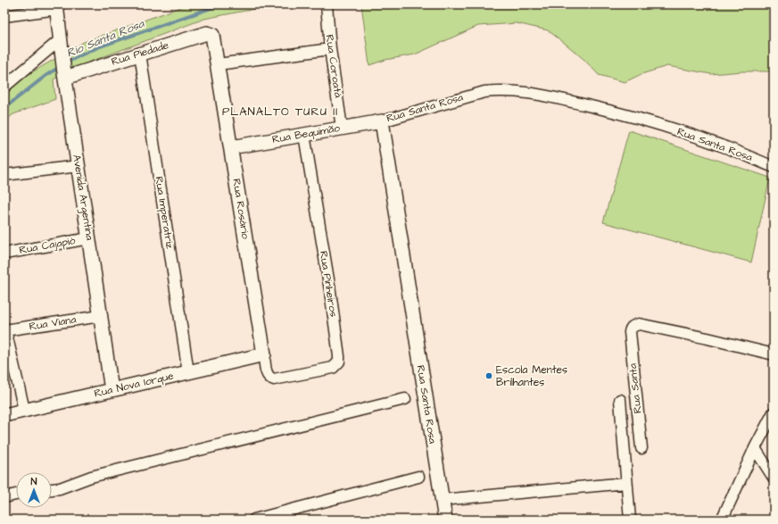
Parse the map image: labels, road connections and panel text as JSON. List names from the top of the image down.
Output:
{
  "streets": {
    "street": [
      "Rua Piedade",
      "Rua Coroatá",
      "Rua Santa Rosa",
      "Rua Bequimão",
      "Avenida Argentina",
      "Rua Rosário",
      "Rua Imperatriz",
      "Rua Cajapió",
      "Rua Pinheiros",
      "Rua Viana",
      "Rua Nova Iorque",
      "Rua Santa"
    ]
  },
  "crossings": [
    ["Rua Piedade", "Avenida Argentina"],
    ["Rua Piedade", "Rua Rosário"],
    ["Rua Piedade", "Rua Imperatriz"],
    ["Rua Coroatá", "Rua Bequimão"],
    ["Rua Santa Rosa", "Rua Bequimão"],
    ["Rua Bequimão", "Rua Rosário"],
    ["Rua Bequimão", "Rua Pinheiros"],
    ["Avenida Argentina", "Rua Cajapió"],
    ["Avenida Argentina", "Rua Viana"],
    ["Avenida Argentina", "Rua Nova Iorque"],
    ["Rua Rosário", "Rua Pinheiros"],
    ["Rua Rosário", "Rua Nova Iorque"],
    ["Rua Imperatriz", "Rua Nova Iorque"]
  ],
  "districts": ["PLANALTO TURU II"],
  "water": ["Rio Santa Rosa"],
  "places": ["Escola Mentes Brilhantes"],
  "north": "top"
}
